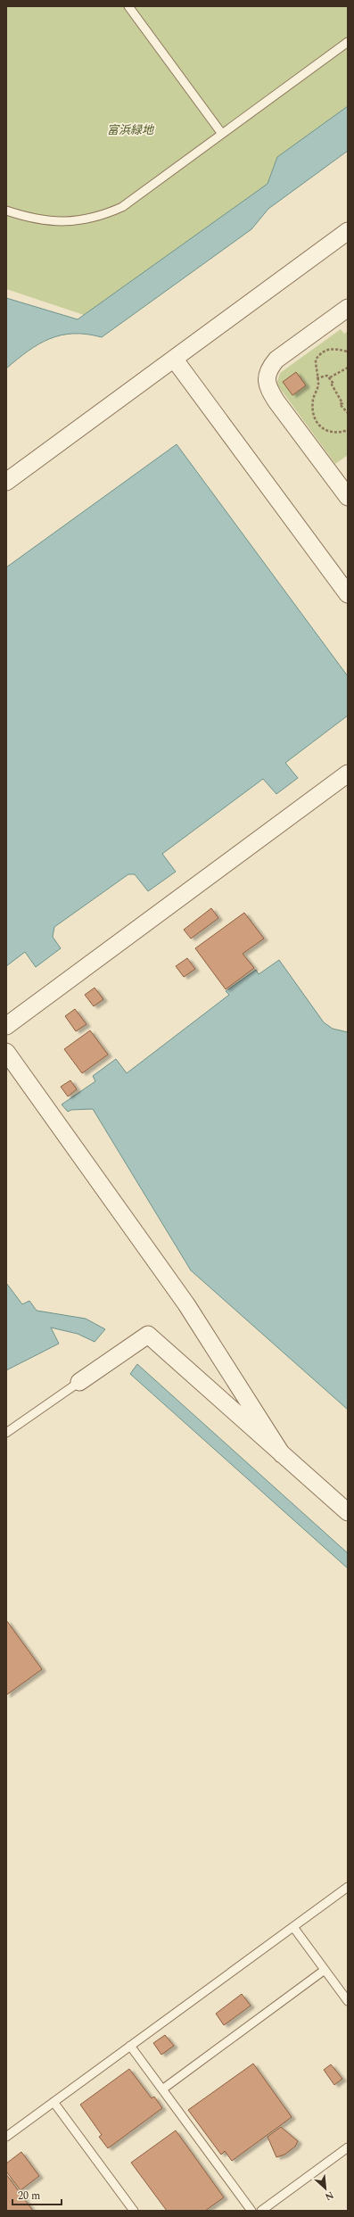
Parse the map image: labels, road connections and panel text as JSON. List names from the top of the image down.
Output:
{
  "parks": ["富浜緑地"],
  "scale_bar": "20 m",
  "north": "bottom right"
}
